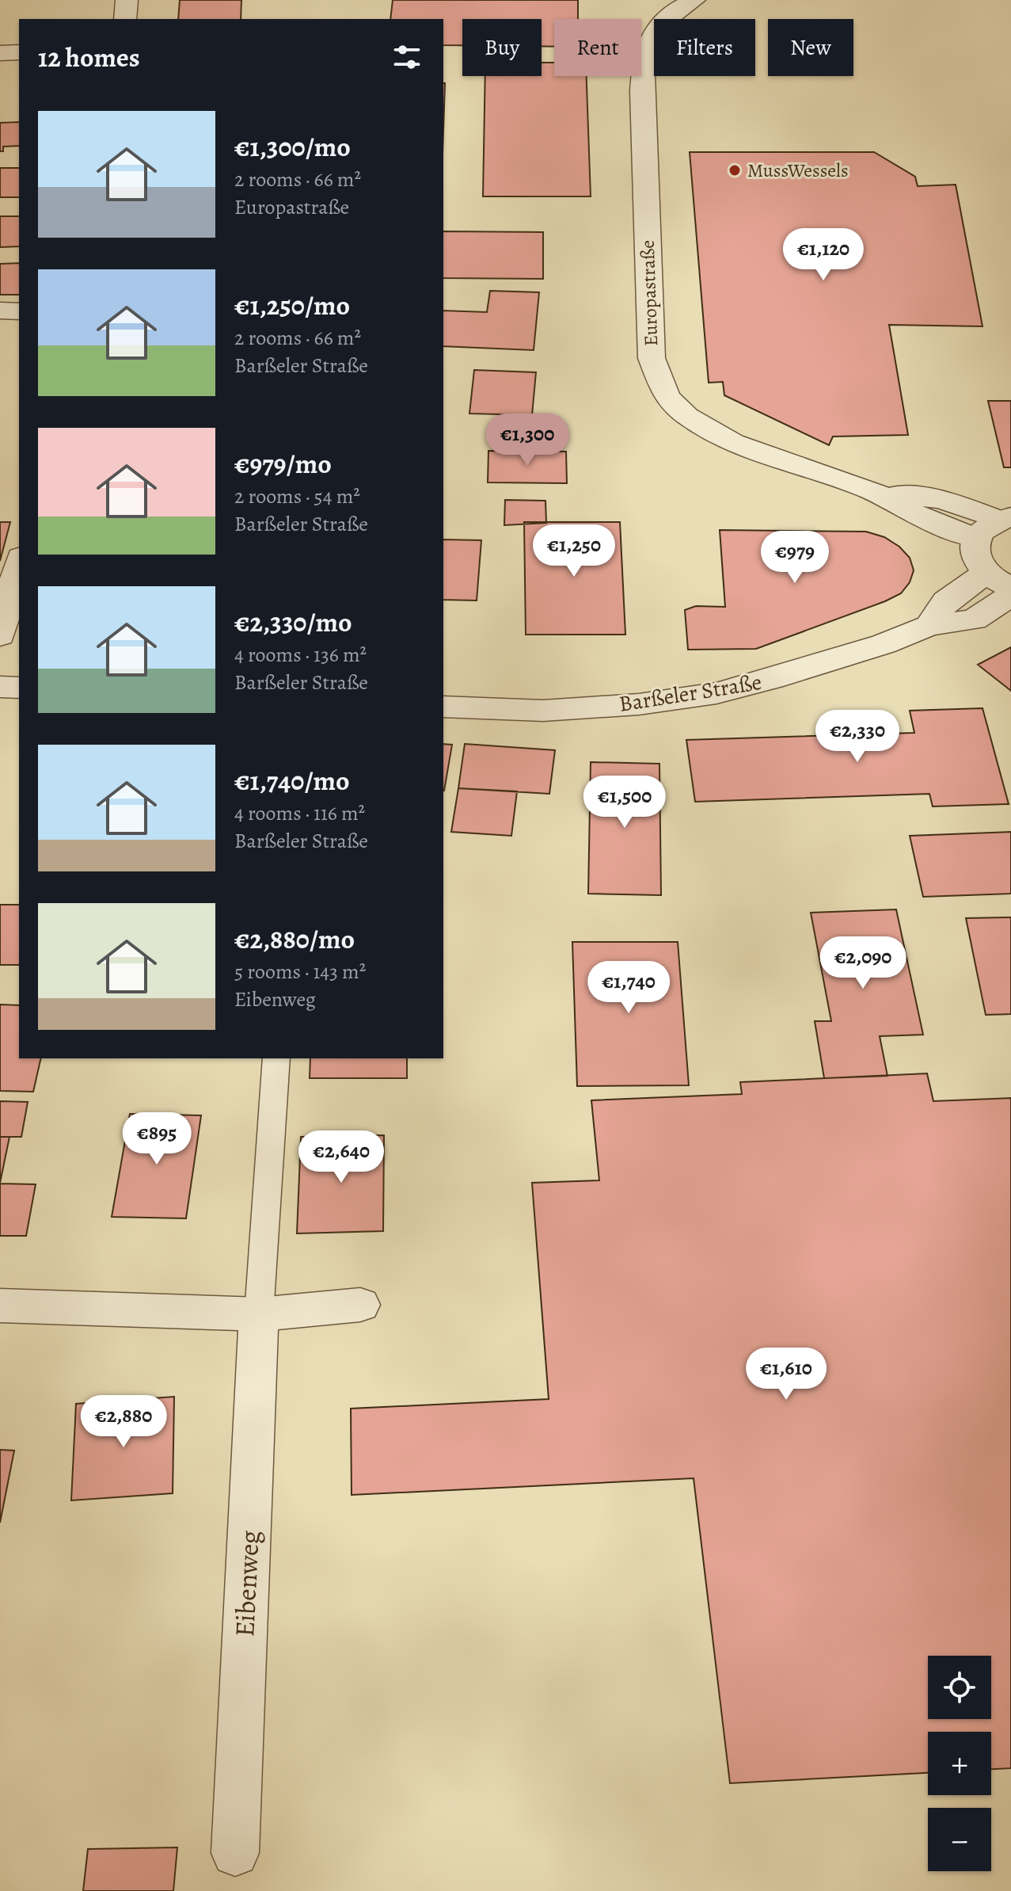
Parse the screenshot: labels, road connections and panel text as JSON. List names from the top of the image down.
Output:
{
  "streets": {
    "street": ["Europastraße", "Barßeler Straße", "Eibenweg"]
  },
  "places": ["MussWessels"],
  "page": {
    "chip": [
      "Buy",
      "Rent",
      "Filters",
      "New"
    ],
    "heading": "12 homes",
    "list": [
      {
        "name": "€1,300/mo",
        "note": "2 rooms · 66 m² · Europastraße"
      },
      {
        "name": "€1,250/mo",
        "note": "2 rooms · 66 m² · Barßeler Straße"
      },
      {
        "name": "€979/mo",
        "note": "2 rooms · 54 m² · Barßeler Straße"
      },
      {
        "name": "€2,330/mo",
        "note": "4 rooms · 136 m² · Barßeler Straße"
      },
      {
        "name": "€1,740/mo",
        "note": "4 rooms · 116 m² · Barßeler Straße"
      },
      {
        "name": "€2,880/mo",
        "note": "5 rooms · 143 m² · Eibenweg"
      }
    ],
    "price": [
      "€1,120",
      "€1,300",
      "€1,250",
      "€979",
      "€2,330",
      "€1,500",
      "€2,090",
      "€1,740",
      "€895",
      "€2,640",
      "€1,610",
      "€2,880"
    ],
    "map_buttons": ["+", "−"]
  }
}
